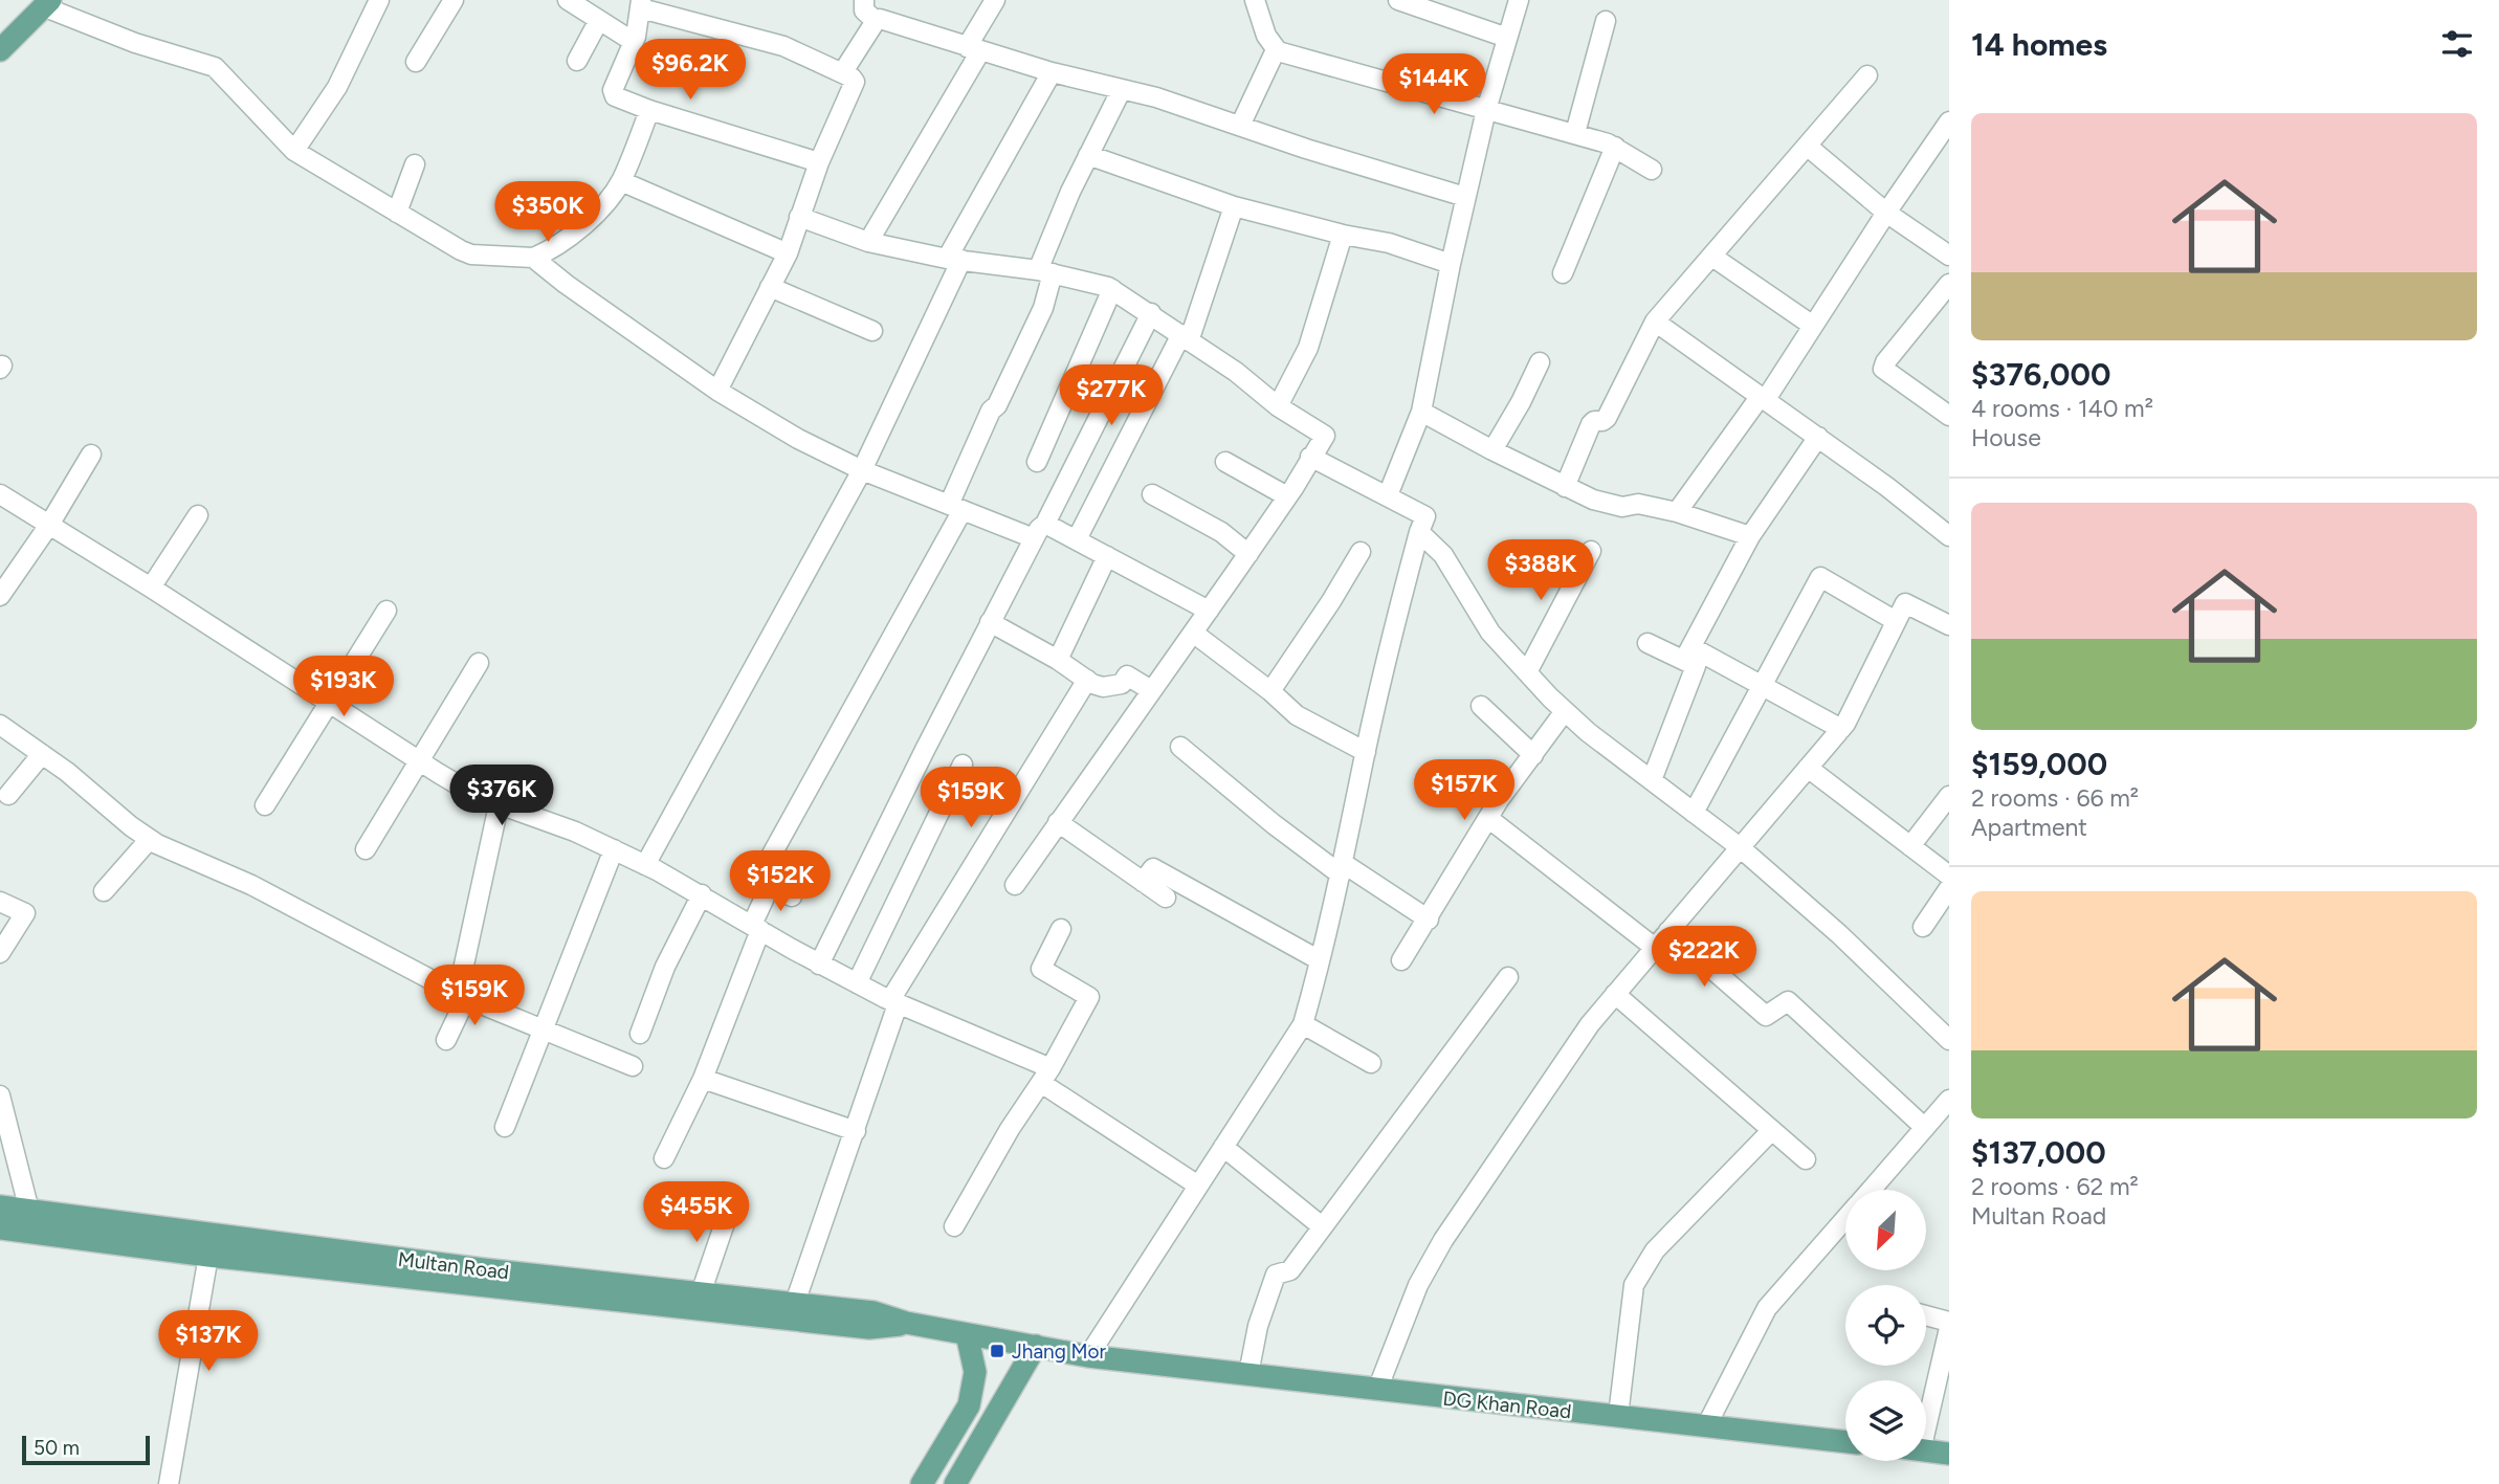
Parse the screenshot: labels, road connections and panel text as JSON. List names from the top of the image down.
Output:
{
  "streets": {
    "main road": ["Multan Road", "DG Khan Road"]
  },
  "crossings": [
    ["Multan Road", "DG Khan Road"]
  ],
  "places": {
    "transit": ["Jhang Mor"]
  },
  "scale_bar": "50 m",
  "north": "bottom left",
  "page": {
    "heading": "14 homes",
    "price": [
      "$96.2K",
      "$144K",
      "$350K",
      "$277K",
      "$388K",
      "$193K",
      "$157K",
      "$376K",
      "$159K",
      "$152K",
      "$222K",
      "$159K",
      "$455K",
      "$137K"
    ],
    "list": [
      {
        "name": "$376,000",
        "note": "4 rooms · 140 m² · House"
      },
      {
        "name": "$159,000",
        "note": "2 rooms · 66 m² · Apartment"
      },
      {
        "name": "$137,000",
        "note": "2 rooms · 62 m² · Multan Road"
      }
    ],
    "scale": "50 m"
  }
}
